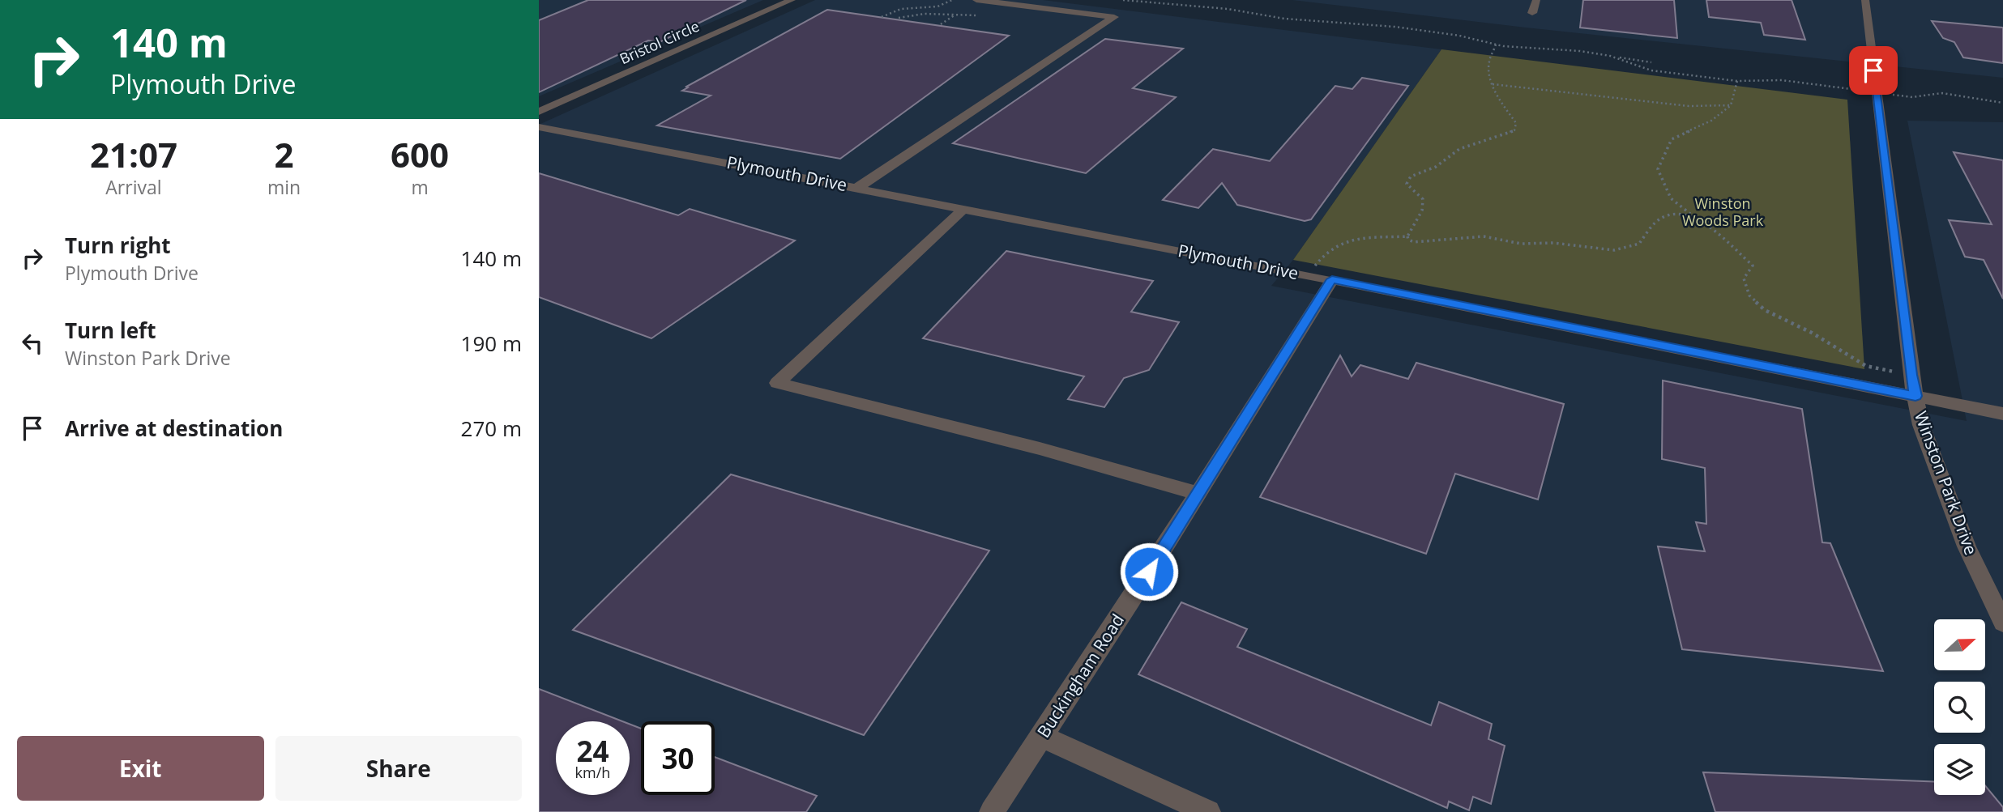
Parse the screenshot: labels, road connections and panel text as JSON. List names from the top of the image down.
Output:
{
  "streets": {
    "street": [
      "Bristol Circle",
      "Plymouth Drive",
      "Winston Park Drive",
      "Buckingham Road"
    ]
  },
  "crossings": [
    ["Plymouth Drive", "Winston Park Drive"],
    ["Plymouth Drive", "Buckingham Road"]
  ],
  "parks": ["Winston Woods Park"],
  "north": "right",
  "page": {
    "turn": ["140 m", "Plymouth Drive"],
    "eta": [
      "21:07",
      "Arrival",
      "2",
      "min",
      "600",
      "m"
    ],
    "list": [
      {
        "name": "Turn right",
        "note": "Plymouth Drive",
        "value": "140 m"
      },
      {
        "name": "Turn left",
        "note": "Winston Park Drive",
        "value": "190 m"
      },
      {
        "name": "Arrive at destination",
        "value": "270 m"
      }
    ],
    "speed": "24 km/h",
    "limit": "30",
    "buttons": ["Exit", "Share"]
  }
}
